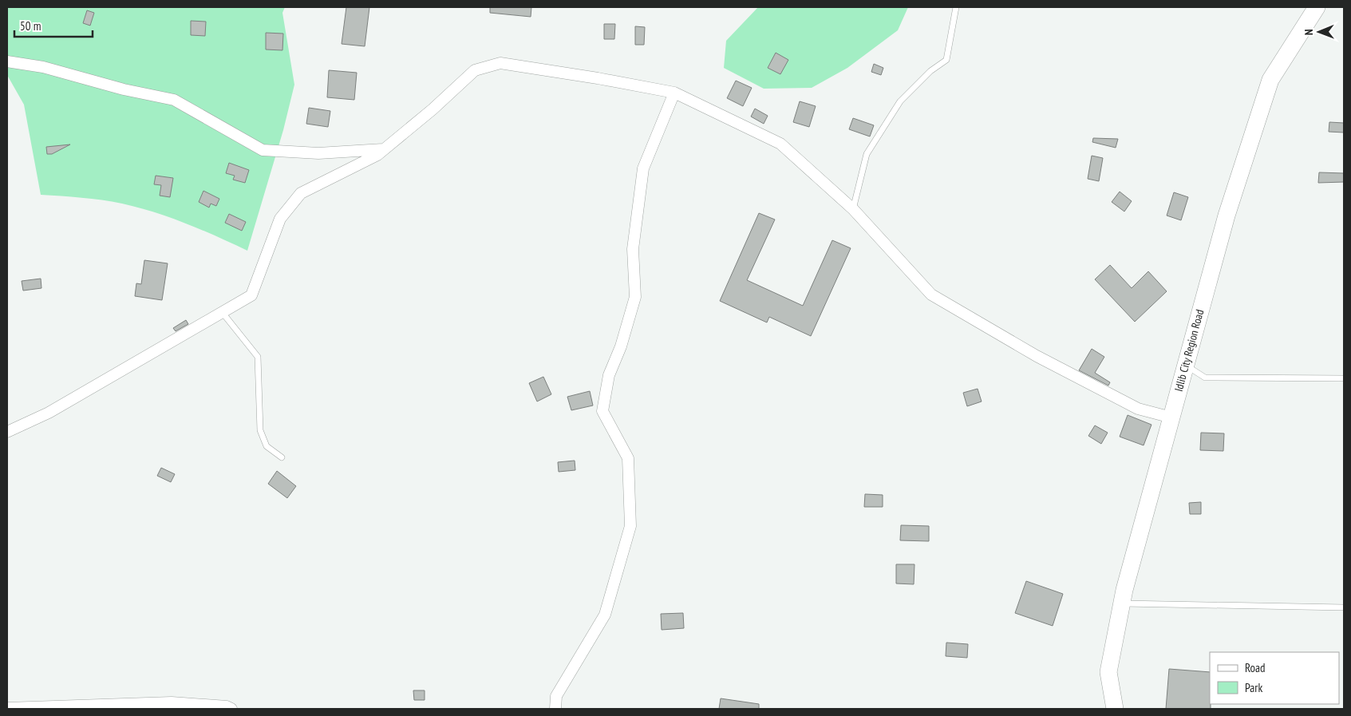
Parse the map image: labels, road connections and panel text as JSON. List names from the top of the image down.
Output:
{
  "streets": {
    "main road": ["Idlib City Region Road"]
  },
  "legend": ["Road", "Park"],
  "scale_bar": "50 m",
  "north": "left"
}
